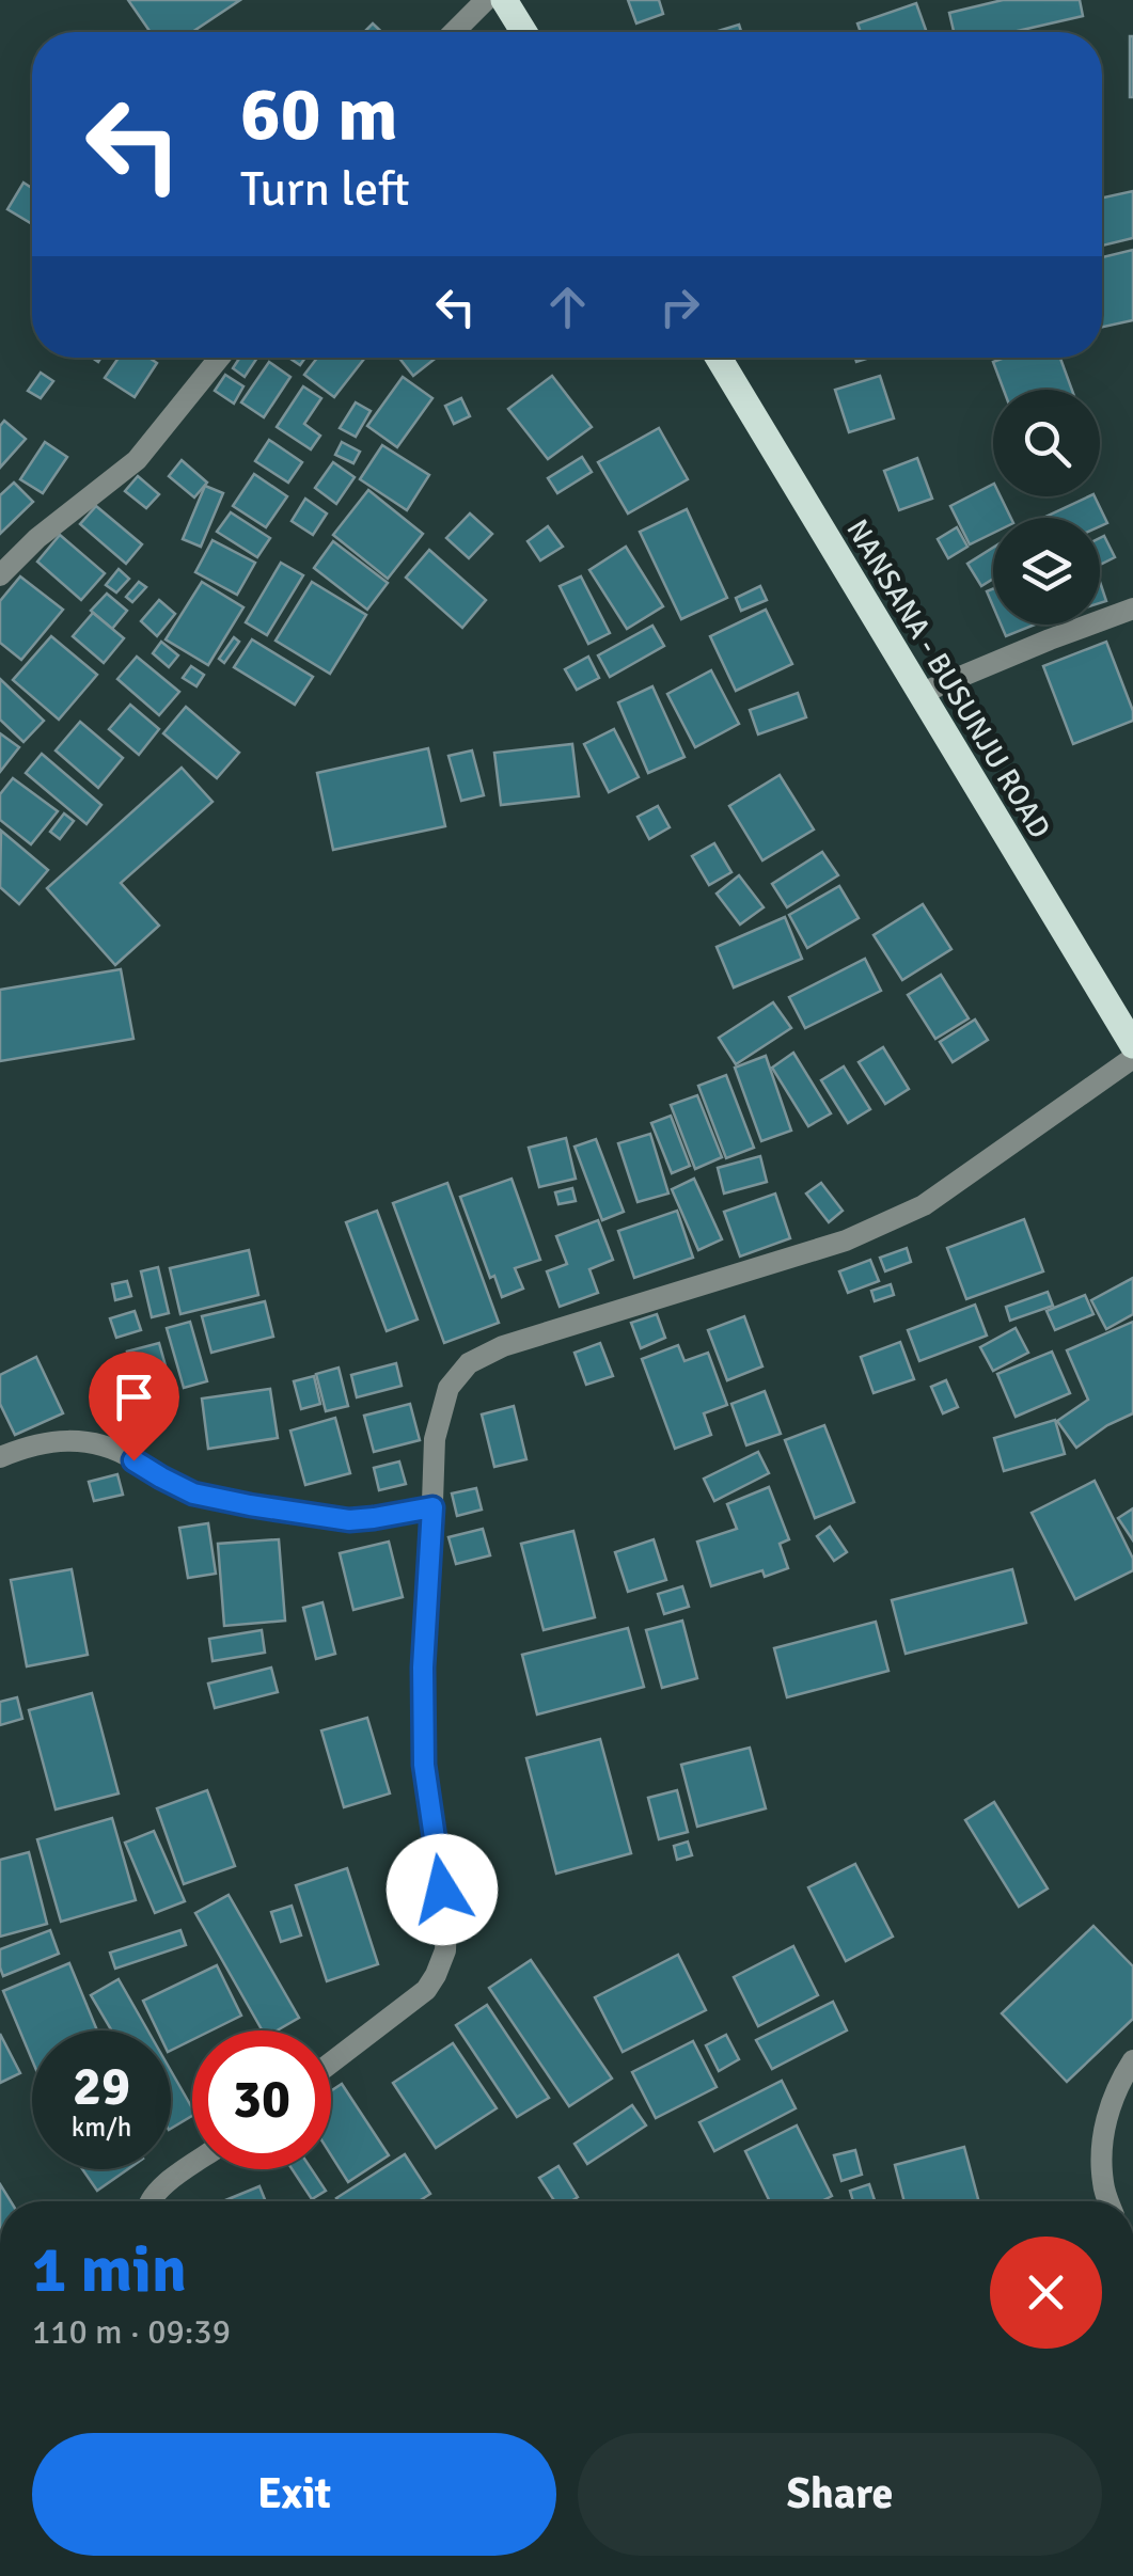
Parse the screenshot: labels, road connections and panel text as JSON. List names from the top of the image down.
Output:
{
  "streets": {
    "main road": ["NANSANA - BUSUNJU ROAD"]
  },
  "page": {
    "turn": ["60 m", "Turn left"],
    "speed": "29 km/h",
    "limit": "30",
    "heading": ["1 min", "110 m · 09:39"],
    "buttons": ["Exit", "Share"]
  }
}
